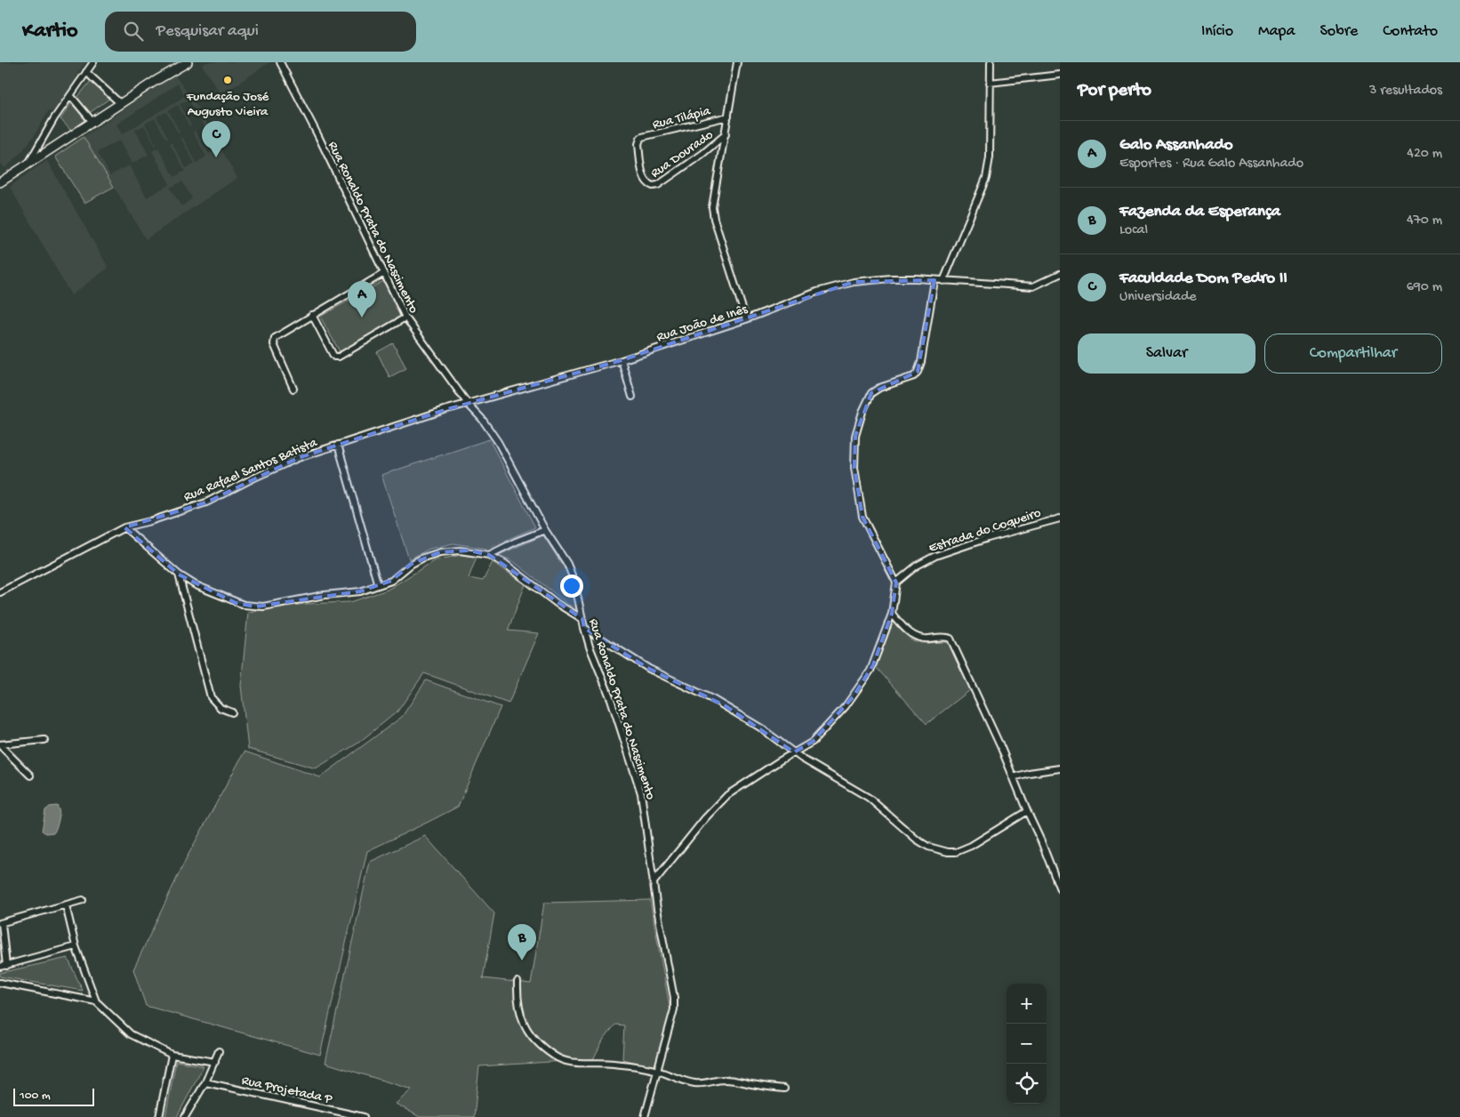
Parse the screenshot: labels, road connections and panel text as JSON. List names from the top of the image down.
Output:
{
  "streets": {
    "street": [
      "Rua Tilápia",
      "Rua Dourado",
      "Rua Ronaldo Prata do Nascimento",
      "Rua João de Inês",
      "Rua Rafael Santos Batista",
      "Estrada do Coqueiro",
      "Rua Projetada P"
    ]
  },
  "crossings": [
    ["Rua Tilápia", "Rua Dourado"],
    ["Rua Ronaldo Prata do Nascimento", "Rua João de Inês"],
    ["Rua Ronaldo Prata do Nascimento", "Rua Rafael Santos Batista"],
    ["Rua João de Inês", "Rua Rafael Santos Batista"]
  ],
  "places": ["Fundação José Augusto Vieira"],
  "scale_bar": "100 m",
  "page": {
    "header": "Kartio",
    "search": "Pesquisar aqui",
    "nav": [
      "Início",
      "Mapa",
      "Sobre",
      "Contato"
    ],
    "heading": ["Por perto", "3 resultados"],
    "list": [
      {
        "mark": "A",
        "name": "Galo Assanhado",
        "note": "Esportes · Rua Galo Assanhado",
        "value": "420 m"
      },
      {
        "mark": "B",
        "name": "Fazenda da Esperança",
        "note": "Local",
        "value": "470 m"
      },
      {
        "mark": "C",
        "name": "Faculdade Dom Pedro II",
        "note": "Universidade",
        "value": "690 m"
      }
    ],
    "pins": ["C", "A", "B"],
    "buttons": ["Salvar", "Compartilhar"],
    "map_buttons": ["+", "−"],
    "scale": "100 m"
  }
}
